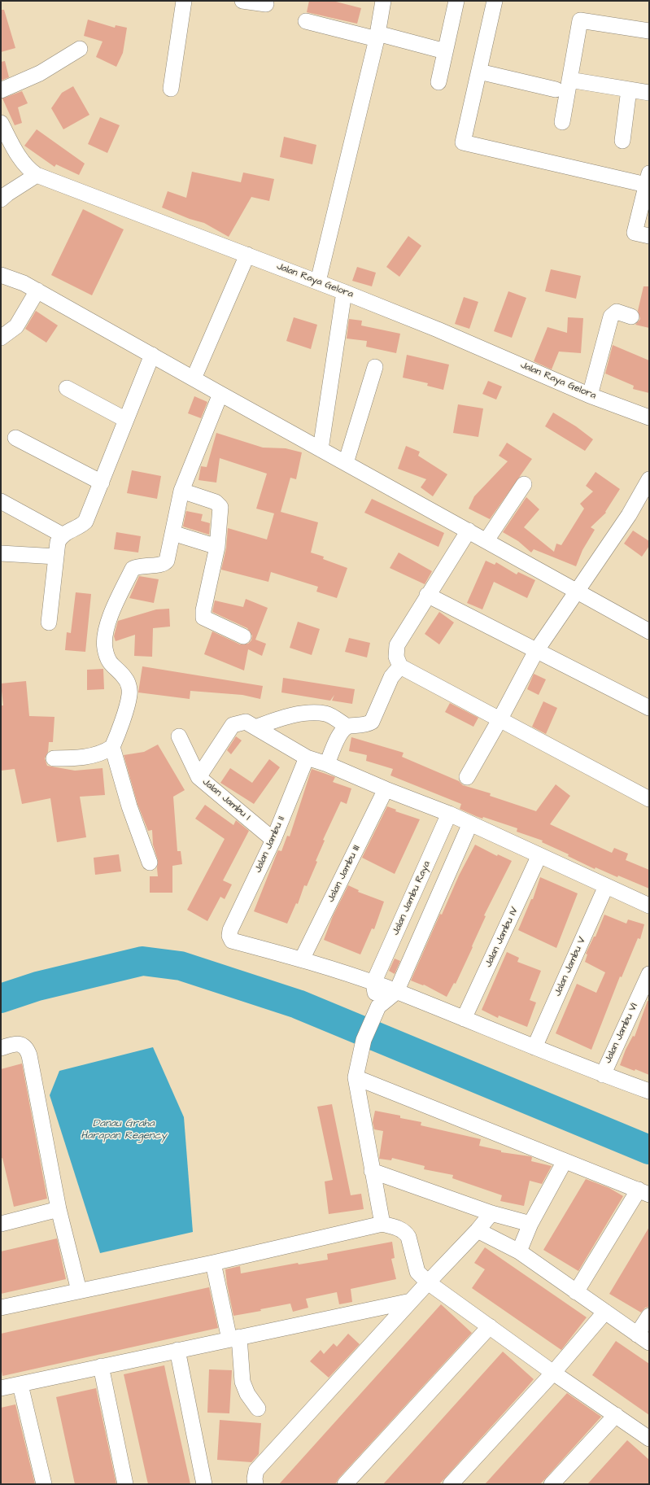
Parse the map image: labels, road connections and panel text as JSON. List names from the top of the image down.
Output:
{
  "streets": {
    "street": [
      "Jalan Raya Gelora",
      "Jalan Jambu I",
      "Jalan Jambu II",
      "Jalan Jambu III",
      "Jalan Jambu Raya",
      "Jalan Jambu IV",
      "Jalan Jambu V",
      "Jalan Jambu VI"
    ]
  },
  "crossings": [
    ["Jalan Jambu I", "Jalan Jambu II"],
    ["Jalan Jambu II", "Jalan Jambu III"]
  ],
  "water": ["Danau Graha Harapan Regency"]
}
